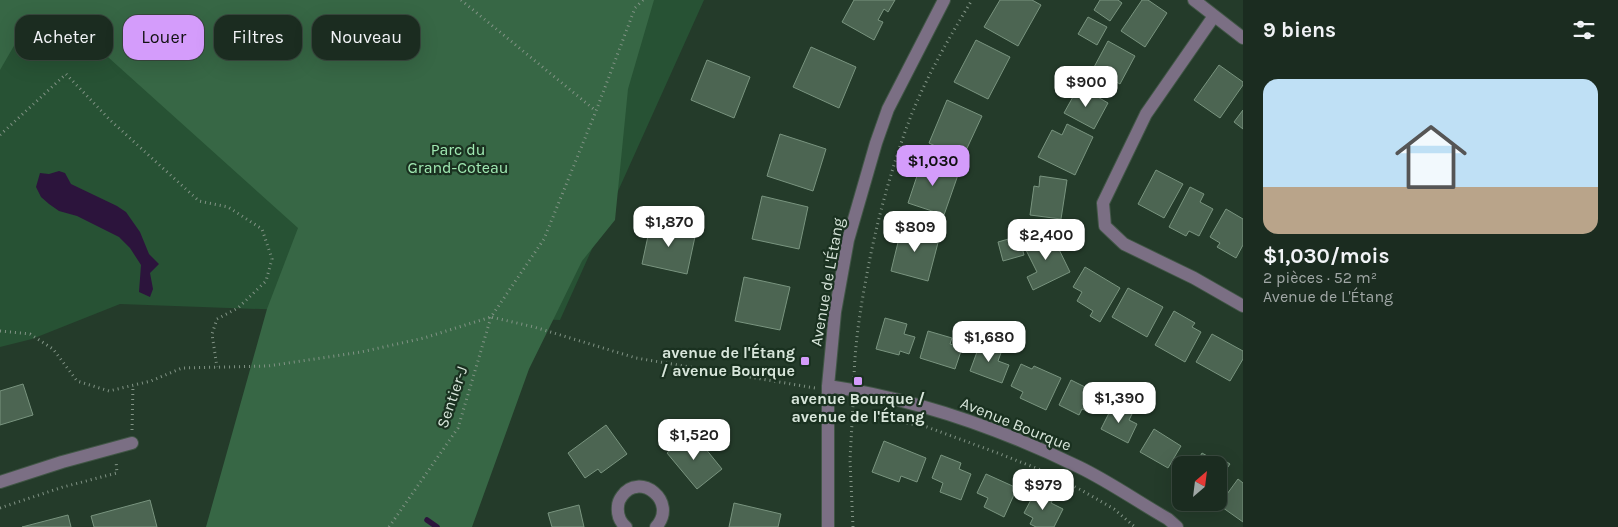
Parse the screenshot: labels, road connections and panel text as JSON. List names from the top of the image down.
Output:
{
  "streets": {
    "street": ["Avenue de L'Étang", "Avenue Bourque"],
    "path": ["Sentier-J"]
  },
  "crossings": [
    ["Avenue de L'Étang", "Avenue Bourque"]
  ],
  "parks": ["Parc du Grand-Coteau"],
  "places": {
    "transit": ["avenue de l'Étang / avenue Bourque", "avenue Bourque / avenue de l'Étang"]
  },
  "north": "top right",
  "page": {
    "heading": "9 biens",
    "chip": [
      "Acheter",
      "Louer",
      "Filtres",
      "Nouveau"
    ],
    "list": [
      {
        "name": "$1,030/mois",
        "note": "2 pièces · 52 m² · Avenue de L'Étang"
      }
    ],
    "price": [
      "$900",
      "$1,030",
      "$1,870",
      "$809",
      "$2,400",
      "$1,680",
      "$1,390",
      "$1,520",
      "$979"
    ]
  }
}
